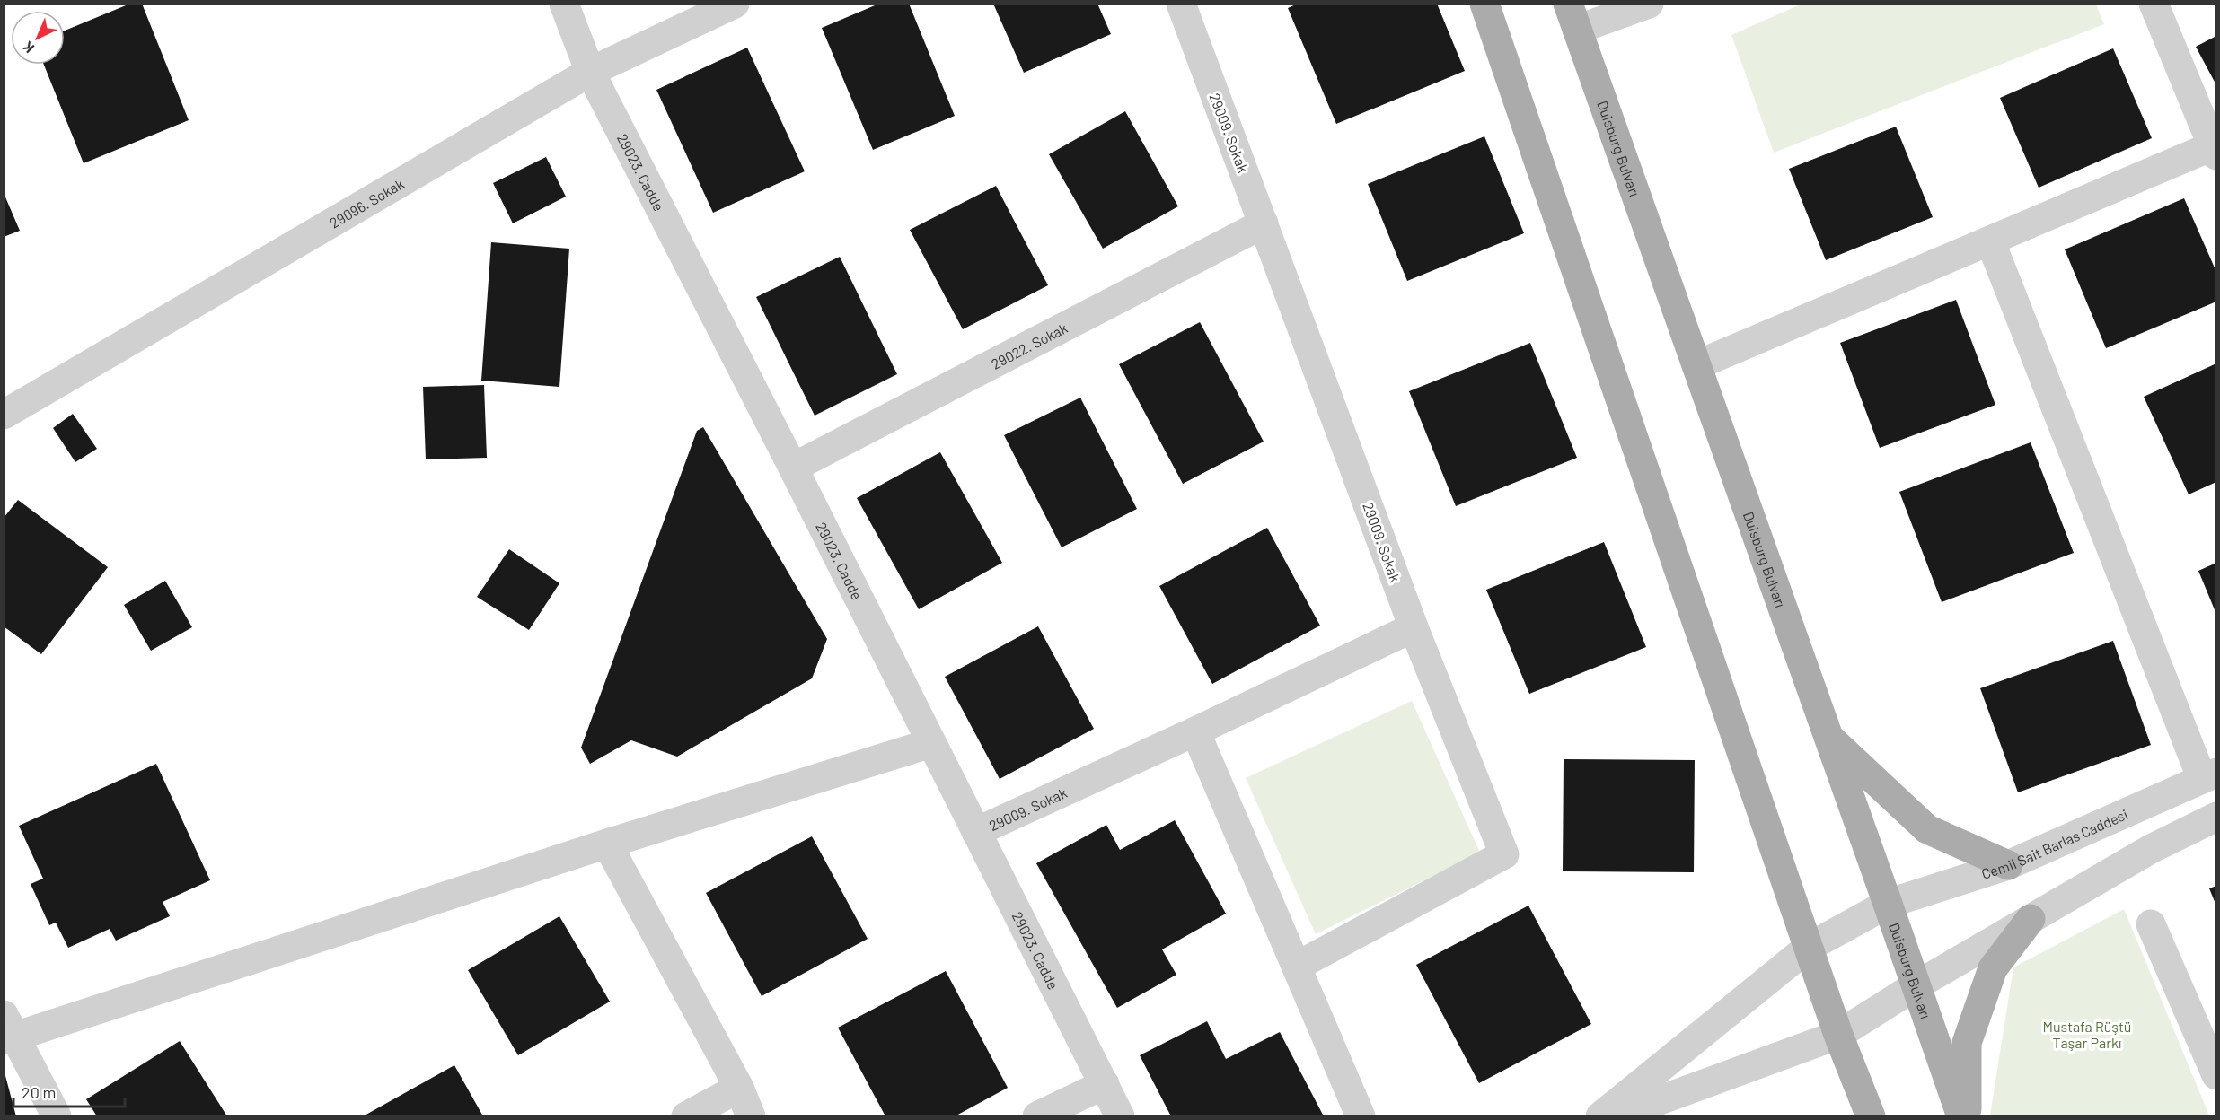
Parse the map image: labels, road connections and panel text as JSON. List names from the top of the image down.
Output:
{
  "streets": {
    "main road": ["Duisburg Bulvarı"],
    "street": [
      "29009. Sokak",
      "29023. Cadde",
      "29096. Sokak",
      "29022. Sokak",
      "Cemil Sait Barlas Caddesi"
    ]
  },
  "crossings": [
    ["29009. Sokak", "29023. Cadde"],
    ["29009. Sokak", "29022. Sokak"],
    ["Duisburg Bulvarı", "Cemil Sait Barlas Caddesi"],
    ["29023. Cadde", "29096. Sokak"],
    ["29023. Cadde", "29022. Sokak"]
  ],
  "parks": ["Mustafa Rüştü Taşar Parkı"],
  "scale_bar": "20 m",
  "north": "bottom left"
}
